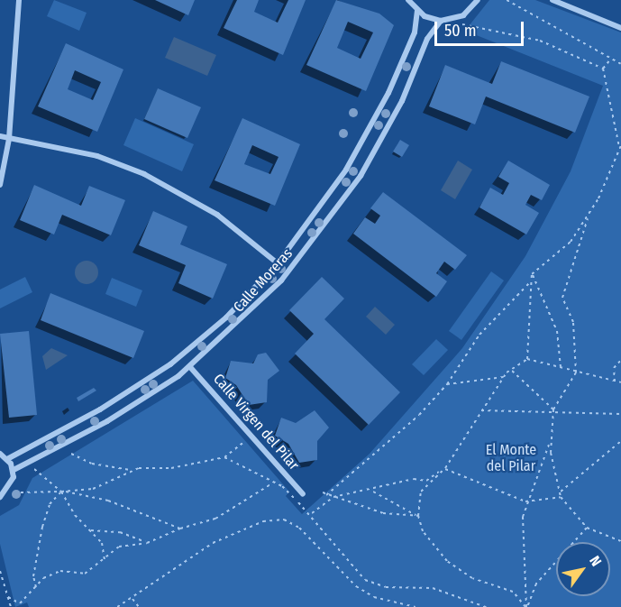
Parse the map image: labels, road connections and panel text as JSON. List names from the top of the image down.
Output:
{
  "streets": {
    "street": ["Calle Moreras", "Calle Virgen del Pilar"]
  },
  "crossings": [
    ["Calle Moreras", "Calle Virgen del Pilar"]
  ],
  "parks": ["El Monte del Pilar"],
  "scale_bar": "50 m",
  "north": "top right"
}
